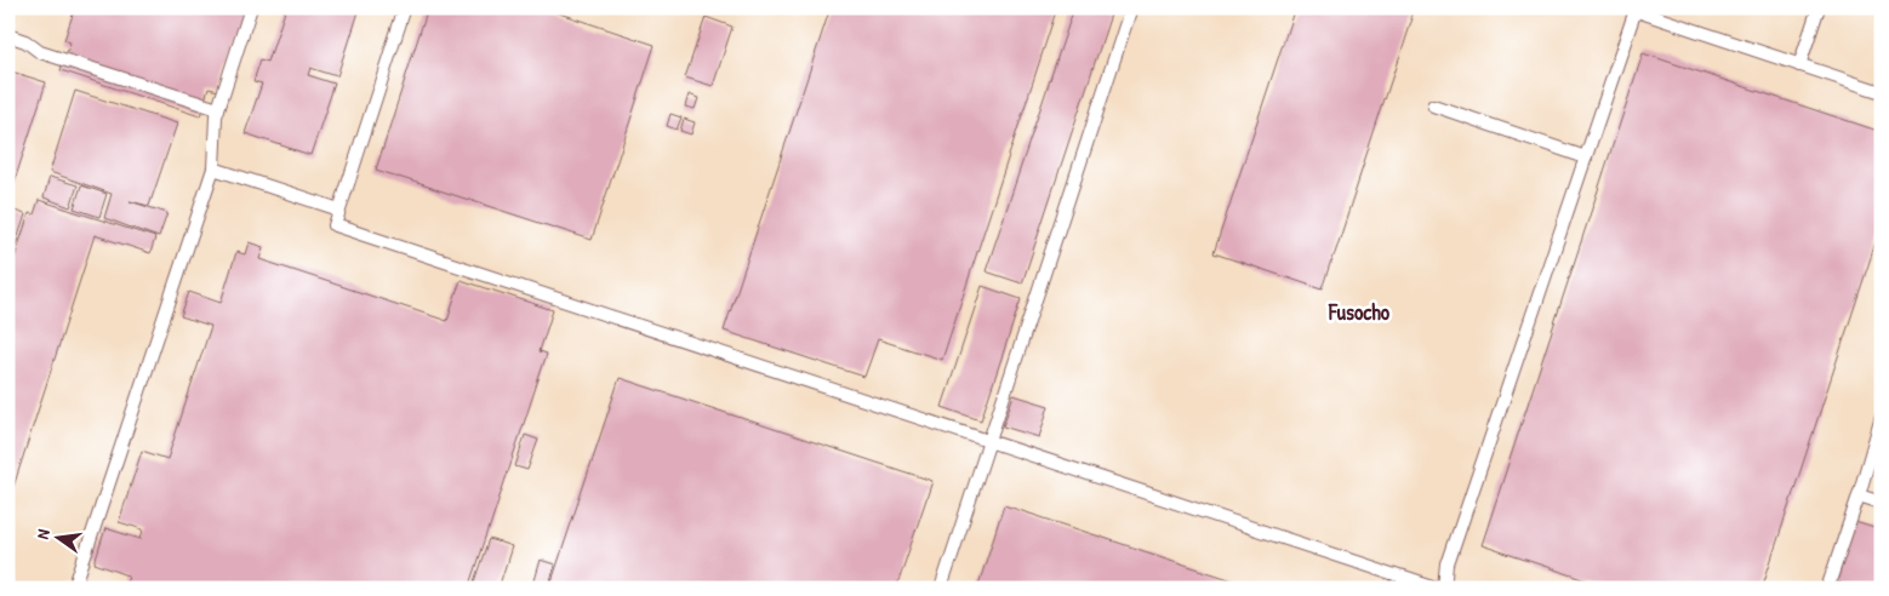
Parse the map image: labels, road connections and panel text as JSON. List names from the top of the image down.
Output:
{
  "districts": ["Fusocho"],
  "north": "left"
}
